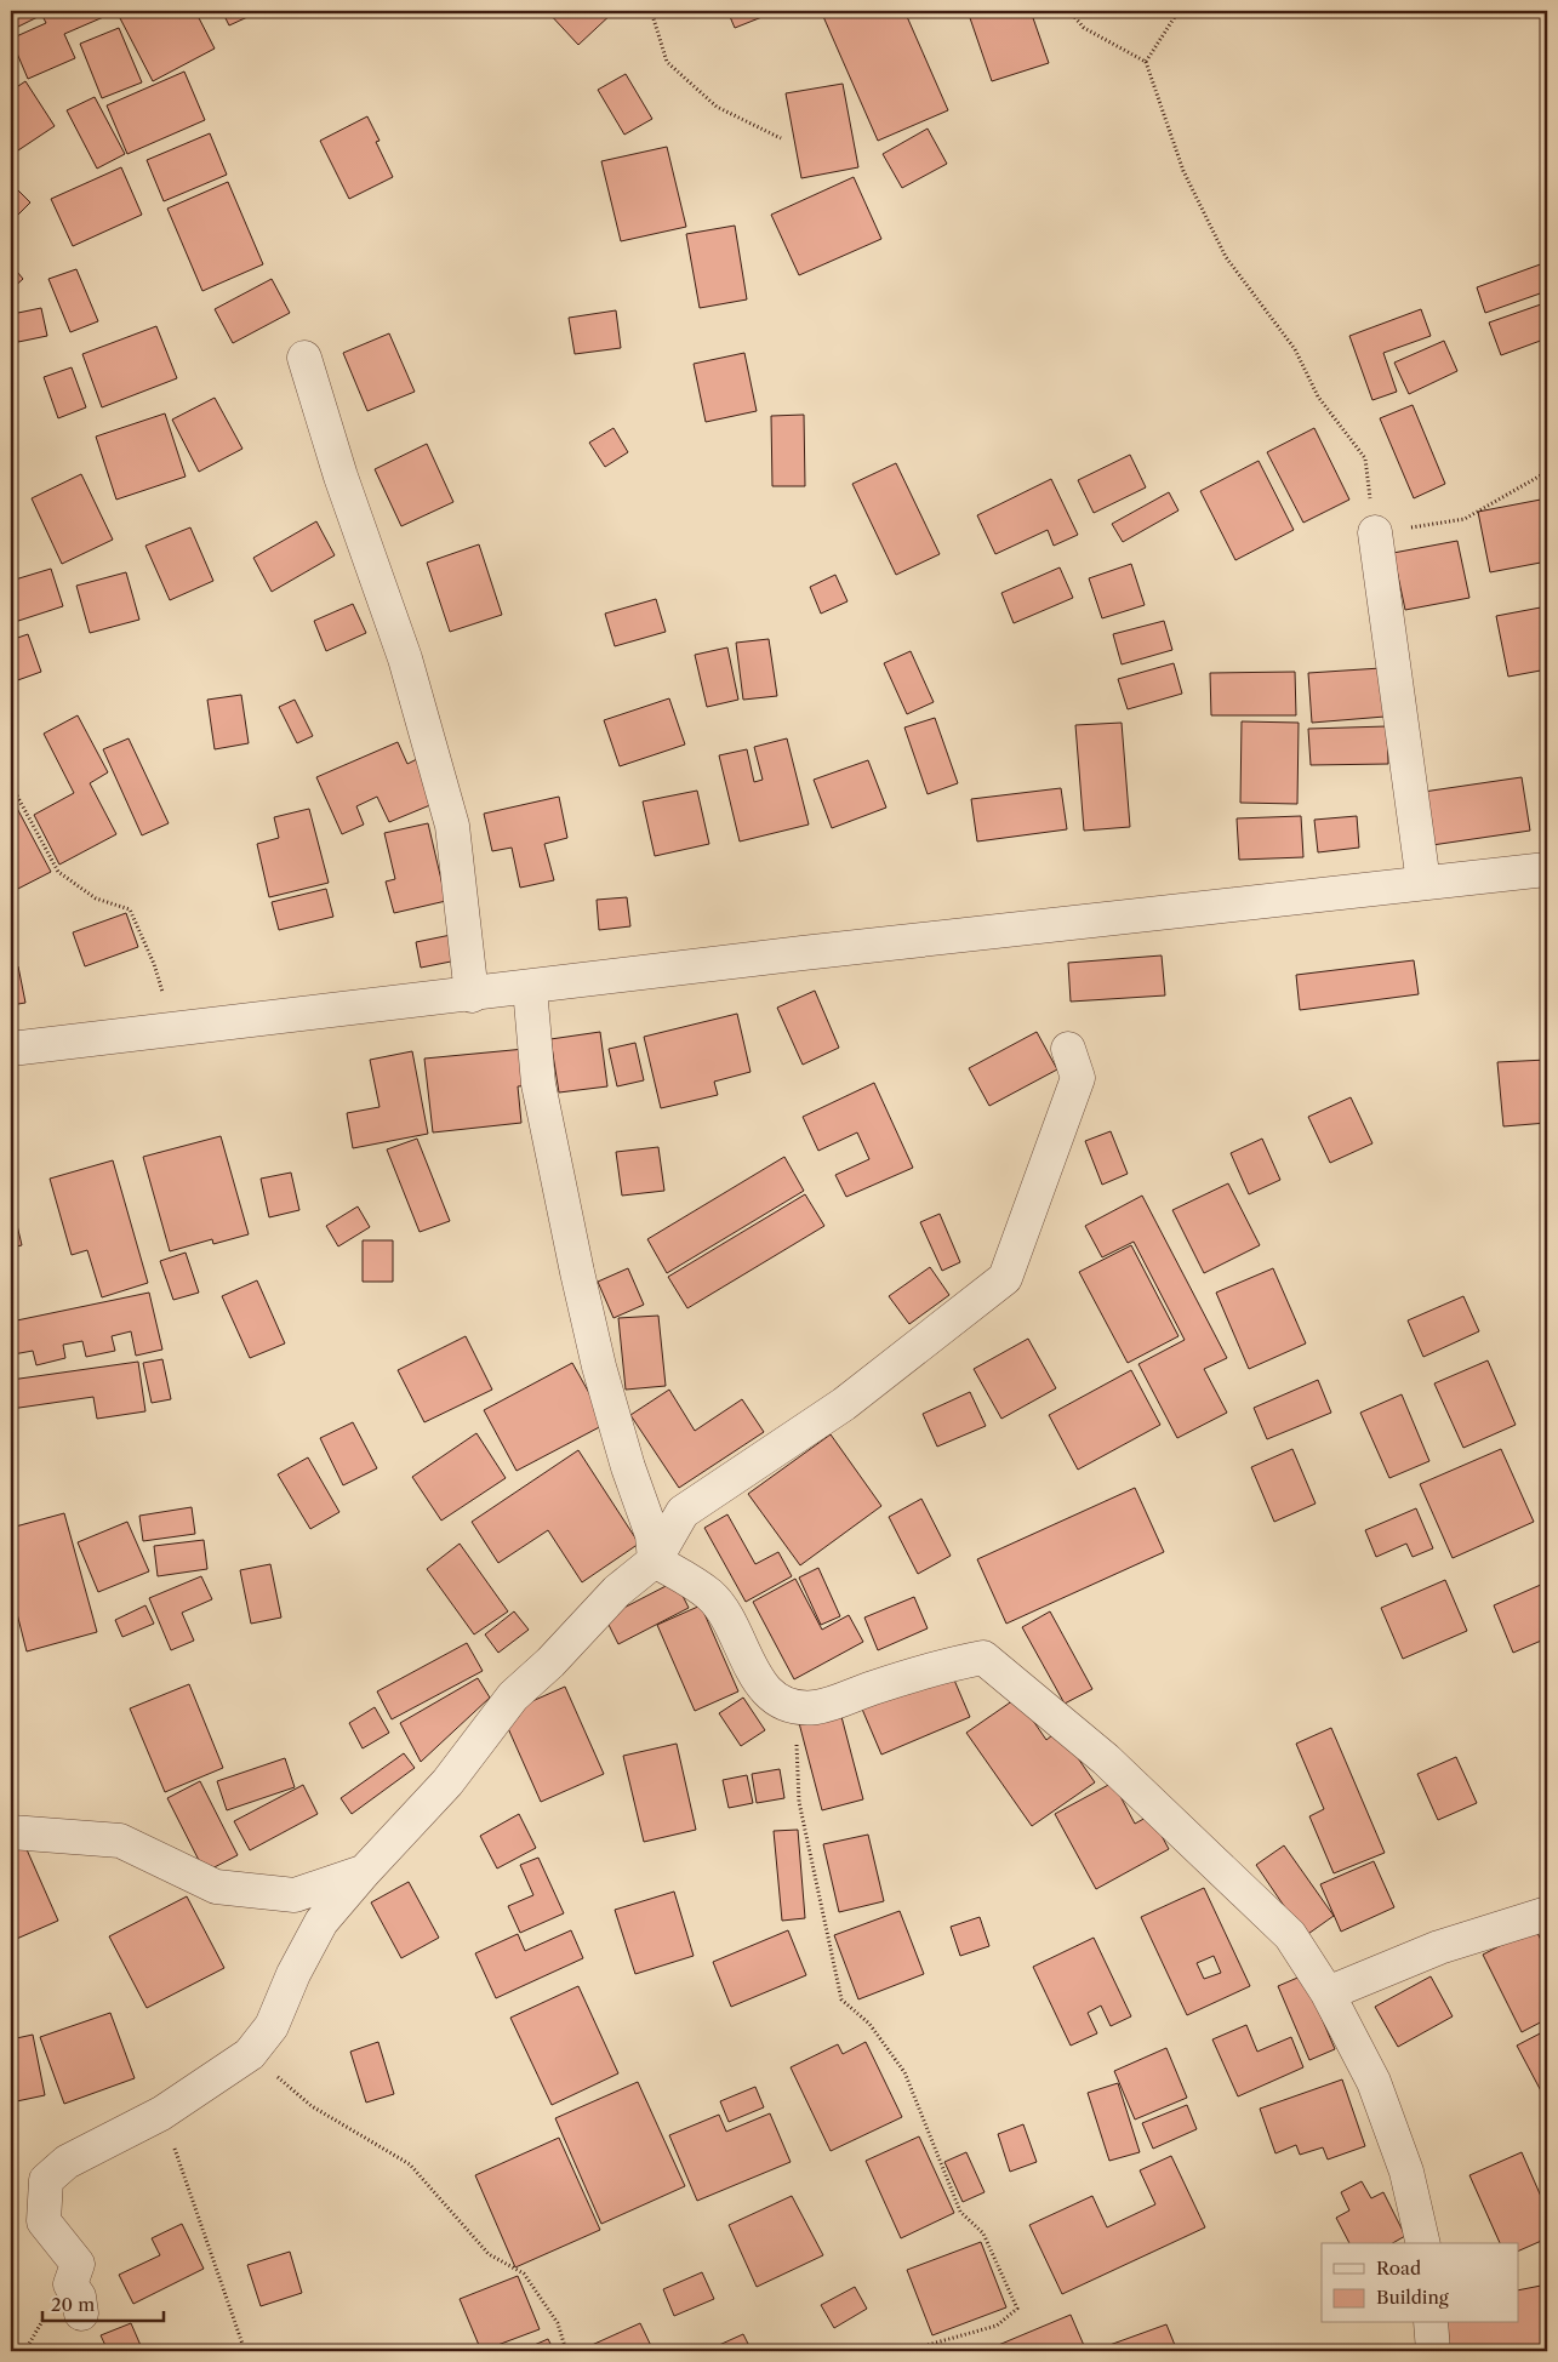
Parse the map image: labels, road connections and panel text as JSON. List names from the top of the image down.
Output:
{
  "legend": ["Road", "Building"],
  "scale_bar": "20 m"
}
